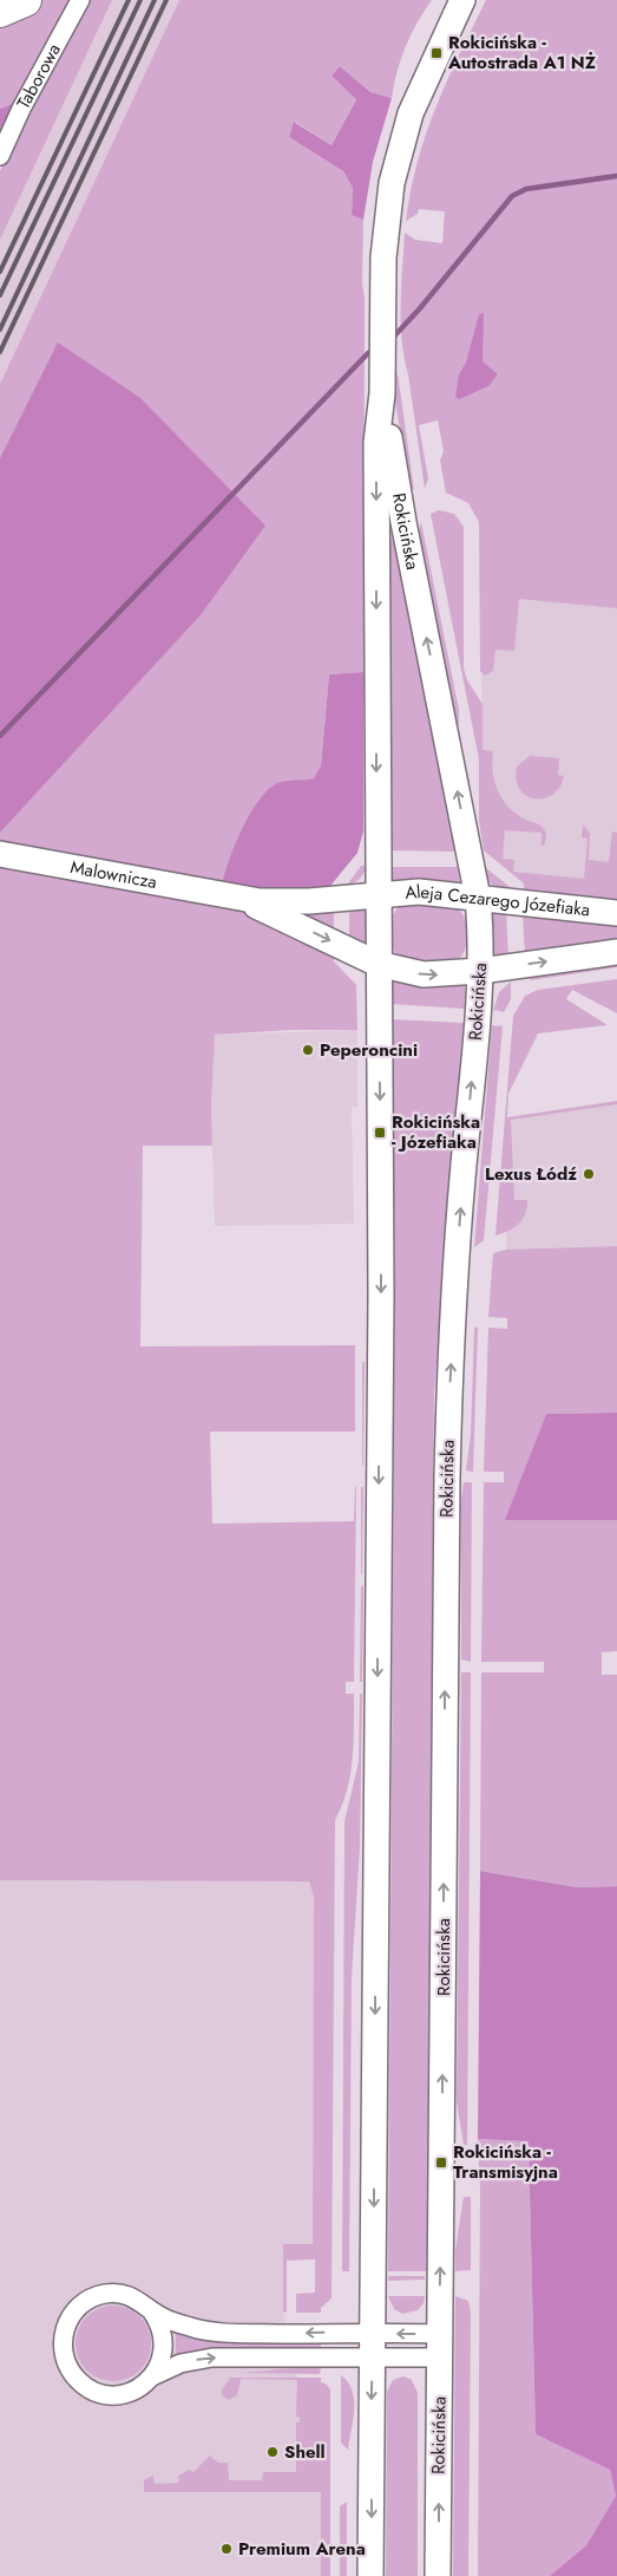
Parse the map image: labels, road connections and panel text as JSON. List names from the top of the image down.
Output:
{
  "streets": {
    "main road": ["Rokicińska", "Malownicza", "Aleja Cezarego Józefiaka"],
    "street": ["Taborowa"]
  },
  "crossings": [
    ["Rokicińska", "Malownicza"],
    ["Rokicińska", "Aleja Cezarego Józefiaka"],
    ["Malownicza", "Aleja Cezarego Józefiaka"]
  ],
  "places": {
    "transit": ["Rokicińska - Autostrada A1 NŻ", "Rokicińska - Józefiaka", "Rokicińska - Transmisyjna"],
    "other": [
      "Peperoncini",
      "Lexus Łódź",
      "Shell",
      "Premium Arena"
    ]
  }
}
